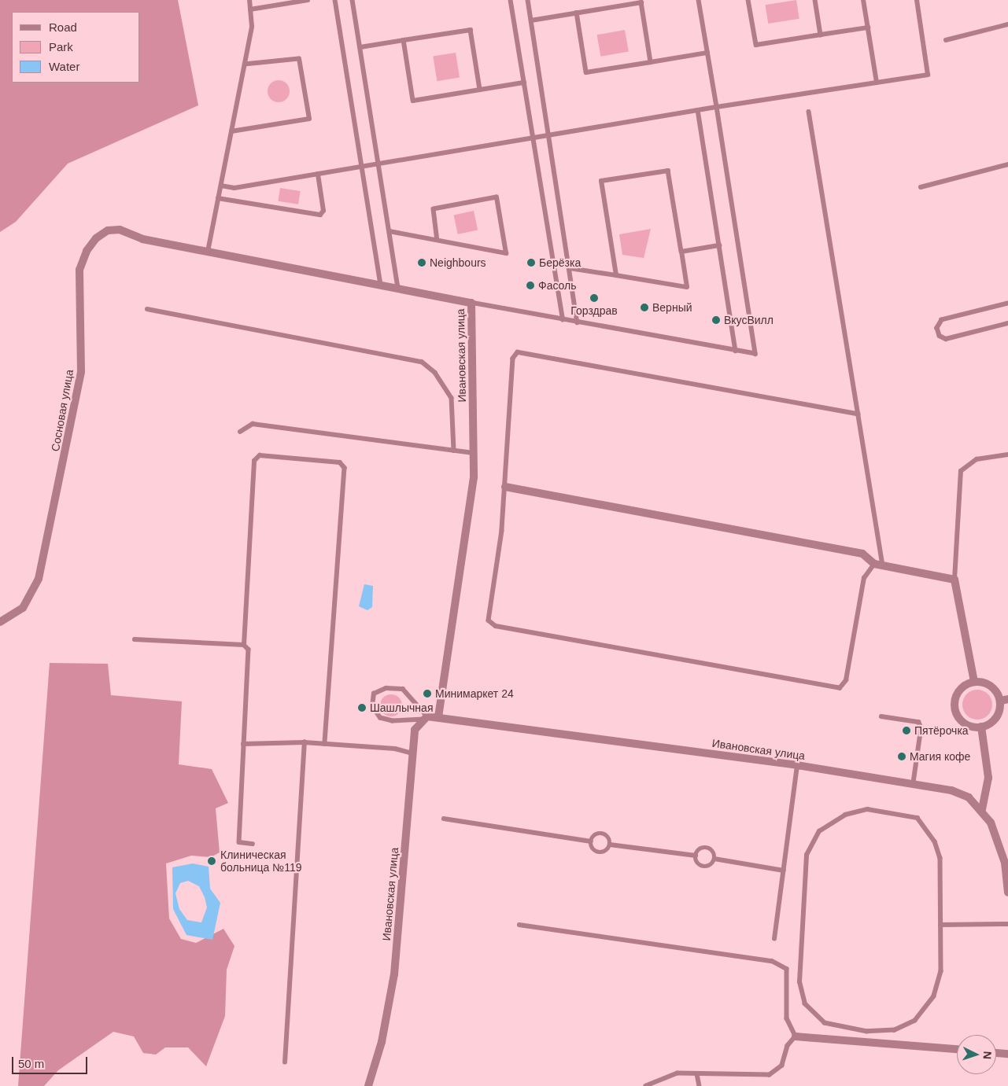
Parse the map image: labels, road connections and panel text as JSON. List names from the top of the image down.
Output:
{
  "streets": {
    "street": ["Ивановская улица", "Сосновая улица"]
  },
  "crossings": [
    ["Ивановская улица", "Сосновая улица"]
  ],
  "places": [
    "Neighbours",
    "Берёзка",
    "Фасоль",
    "Горздрав",
    "Верный",
    "ВкусВилл",
    "Минимаркет 24",
    "Шашлычная",
    "Пятёрочка",
    "Магия кофе",
    "Клиническая больница №119"
  ],
  "legend": ["Road", "Park", "Water"],
  "scale_bar": "50 m",
  "north": "right"
}
